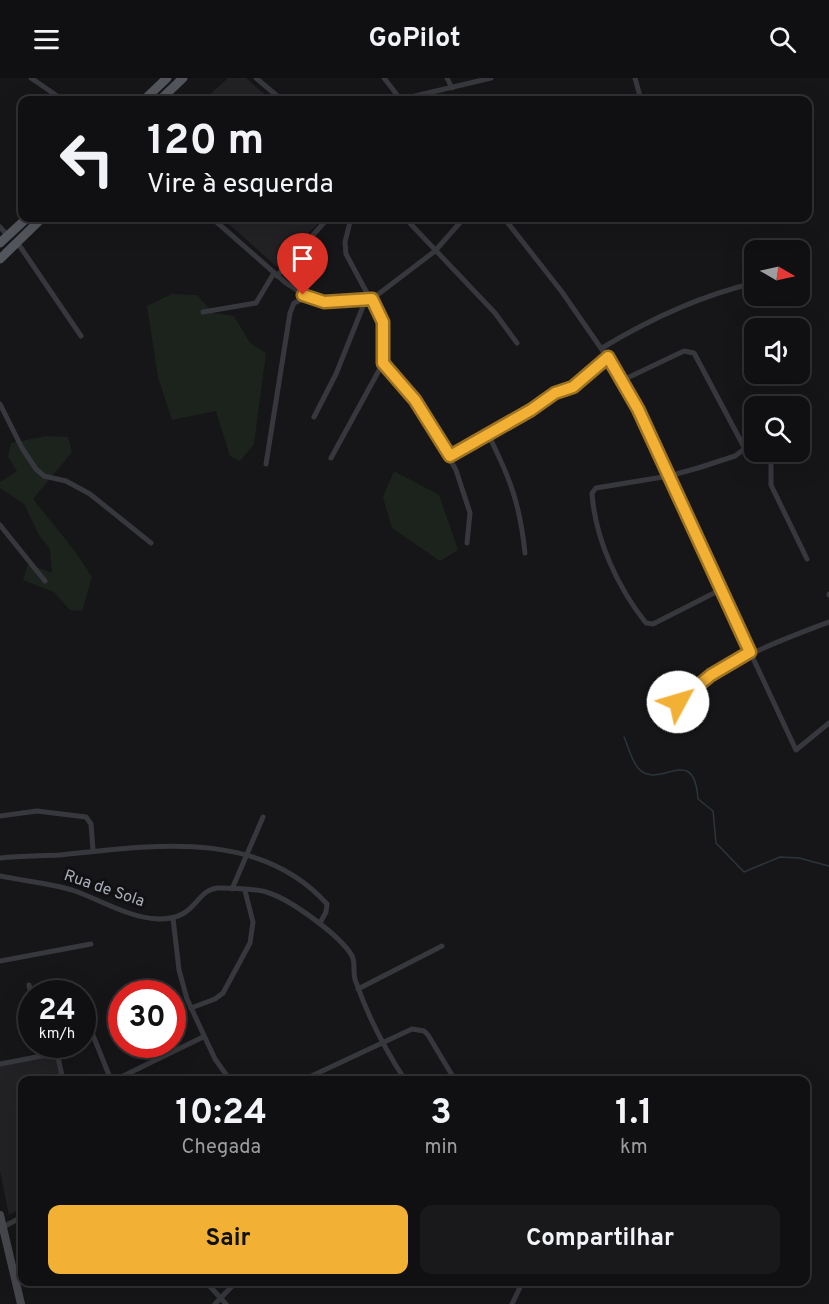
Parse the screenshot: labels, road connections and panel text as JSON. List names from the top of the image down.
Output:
{
  "streets": {
    "street": ["Rua de Sola"]
  },
  "north": "right",
  "page": {
    "header": "GoPilot",
    "turn": ["120 m", "Vire à esquerda"],
    "speed": "24 km/h",
    "limit": "30",
    "eta": [
      "10:24",
      "Chegada",
      "3",
      "min",
      "1.1",
      "km"
    ],
    "buttons": ["Sair", "Compartilhar"]
  }
}
